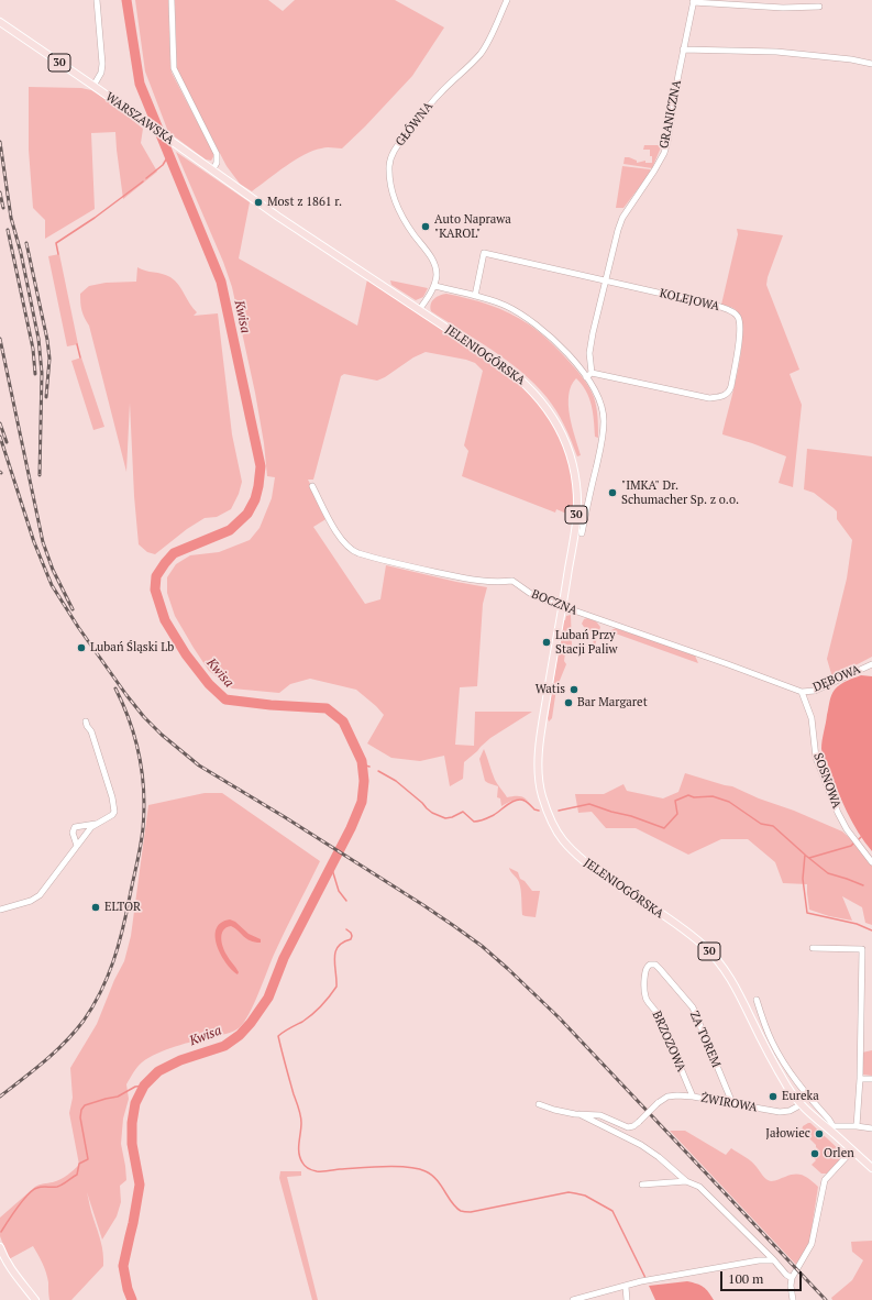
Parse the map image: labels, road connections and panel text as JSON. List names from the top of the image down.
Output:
{
  "streets": {
    "main road": ["30", "WARSZAWSKA", "JELENIOGÓRSKA"],
    "street": [
      "GRANICZNA",
      "GŁÓWNA",
      "KOLEJOWA",
      "BOCZNA",
      "DĘBOWA",
      "SOSNOWA",
      "ZA TOREM",
      "BRZOZOWA",
      "ŻWIROWA"
    ]
  },
  "crossings": [
    ["30", "JELENIOGÓRSKA"],
    ["GRANICZNA", "KOLEJOWA"],
    ["WARSZAWSKA", "JELENIOGÓRSKA"],
    ["JELENIOGÓRSKA", "BOCZNA"],
    ["JELENIOGÓRSKA", "ŻWIROWA"],
    ["BOCZNA", "DĘBOWA"],
    ["BOCZNA", "SOSNOWA"],
    ["DĘBOWA", "SOSNOWA"],
    ["ZA TOREM", "BRZOZOWA"],
    ["ZA TOREM", "ŻWIROWA"],
    ["BRZOZOWA", "ŻWIROWA"]
  ],
  "water": ["Kwisa"],
  "places": [
    "Most z 1861 r.",
    "Auto Naprawa \"KAROL\"",
    "\"IMKA\" Dr. Schumacher Sp. z o.o.",
    "Lubań Przy Stacji Paliw",
    "Lubań Śląski Lb",
    "Watis",
    "Bar Margaret",
    "ELTOR",
    "Eureka",
    "Jałowiec",
    "Orlen"
  ],
  "scale_bar": "100 m"
}
